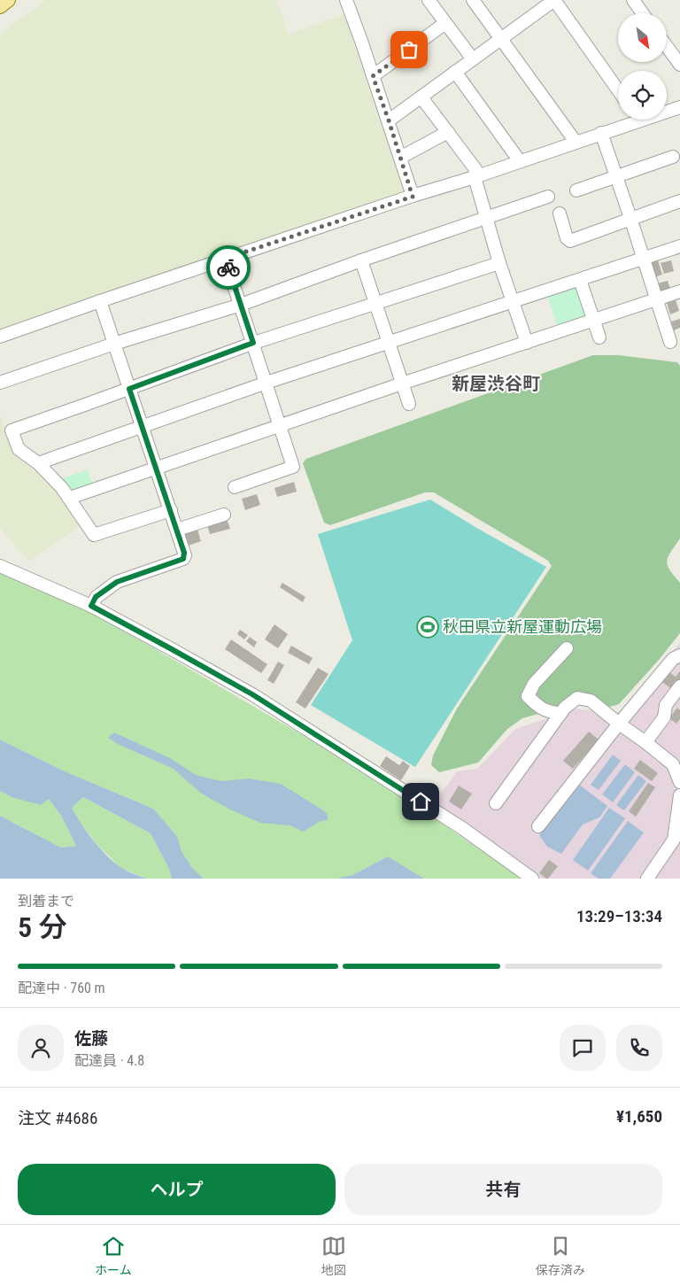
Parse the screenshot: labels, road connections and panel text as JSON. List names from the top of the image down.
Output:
{
  "districts": ["新屋渋谷町"],
  "places": {
    "sports": ["秋田県立新屋運動広場"]
  },
  "north": "bottom right",
  "page": {
    "heading": ["5 分", "到着まで", "13:29–13:34"],
    "panel": [
      "佐藤",
      "配達員 · 4.8",
      "注文 #4686",
      "¥1,650"
    ],
    "bar": "配達中 · 760 m",
    "buttons": ["ヘルプ", "共有"],
    "tabs": ["ホーム", "地図", "保存済み"]
  }
}
